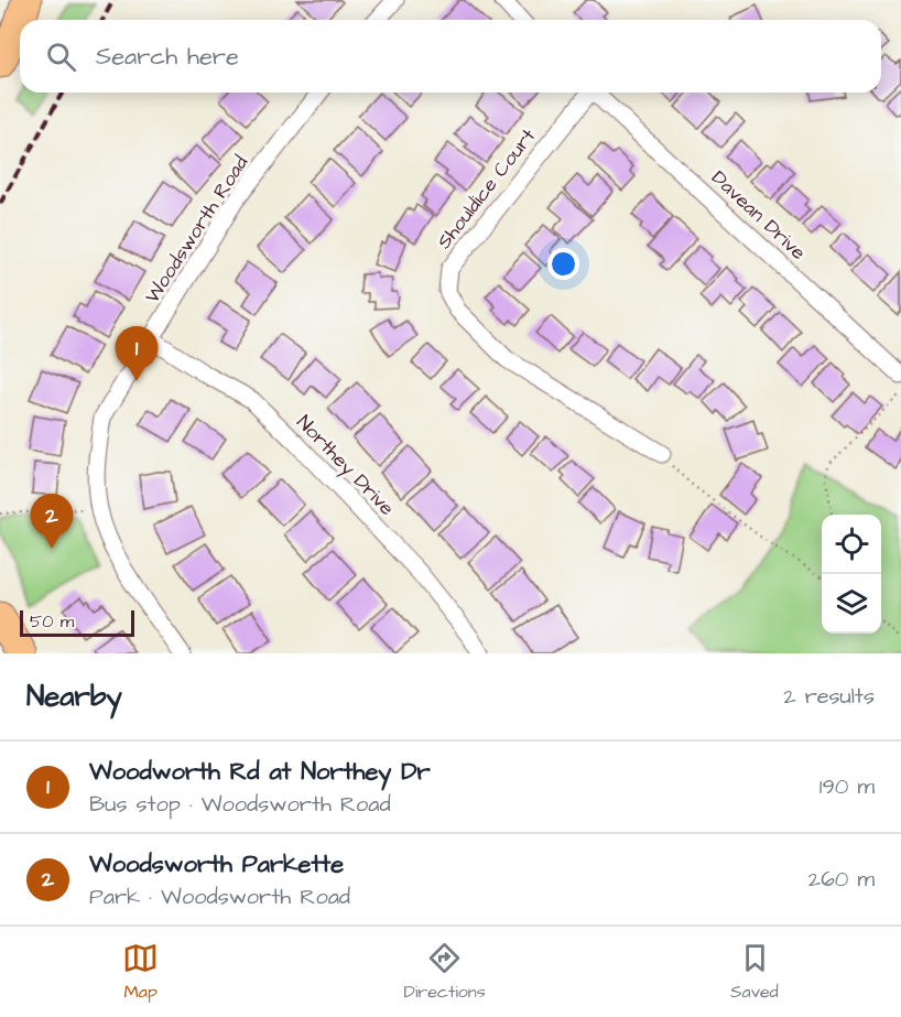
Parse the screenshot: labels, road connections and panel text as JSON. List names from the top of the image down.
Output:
{
  "streets": {
    "street": [
      "Shouldice Court",
      "Davean Drive",
      "Woodsworth Road",
      "Northey Drive"
    ]
  },
  "crossings": [
    ["Woodsworth Road", "Northey Drive"]
  ],
  "scale_bar": "50 m",
  "page": {
    "search": "Search here",
    "pins": ["1", "2"],
    "scale": "50 m",
    "heading": ["Nearby", "2 results"],
    "list": [
      {
        "mark": "1",
        "name": "Woodworth Rd at Northey Dr",
        "note": "Bus stop · Woodsworth Road",
        "value": "190 m"
      },
      {
        "mark": "2",
        "name": "Woodsworth Parkette",
        "note": "Park · Woodsworth Road",
        "value": "260 m"
      }
    ],
    "nav": ["Map", "Directions", "Saved"]
  }
}
